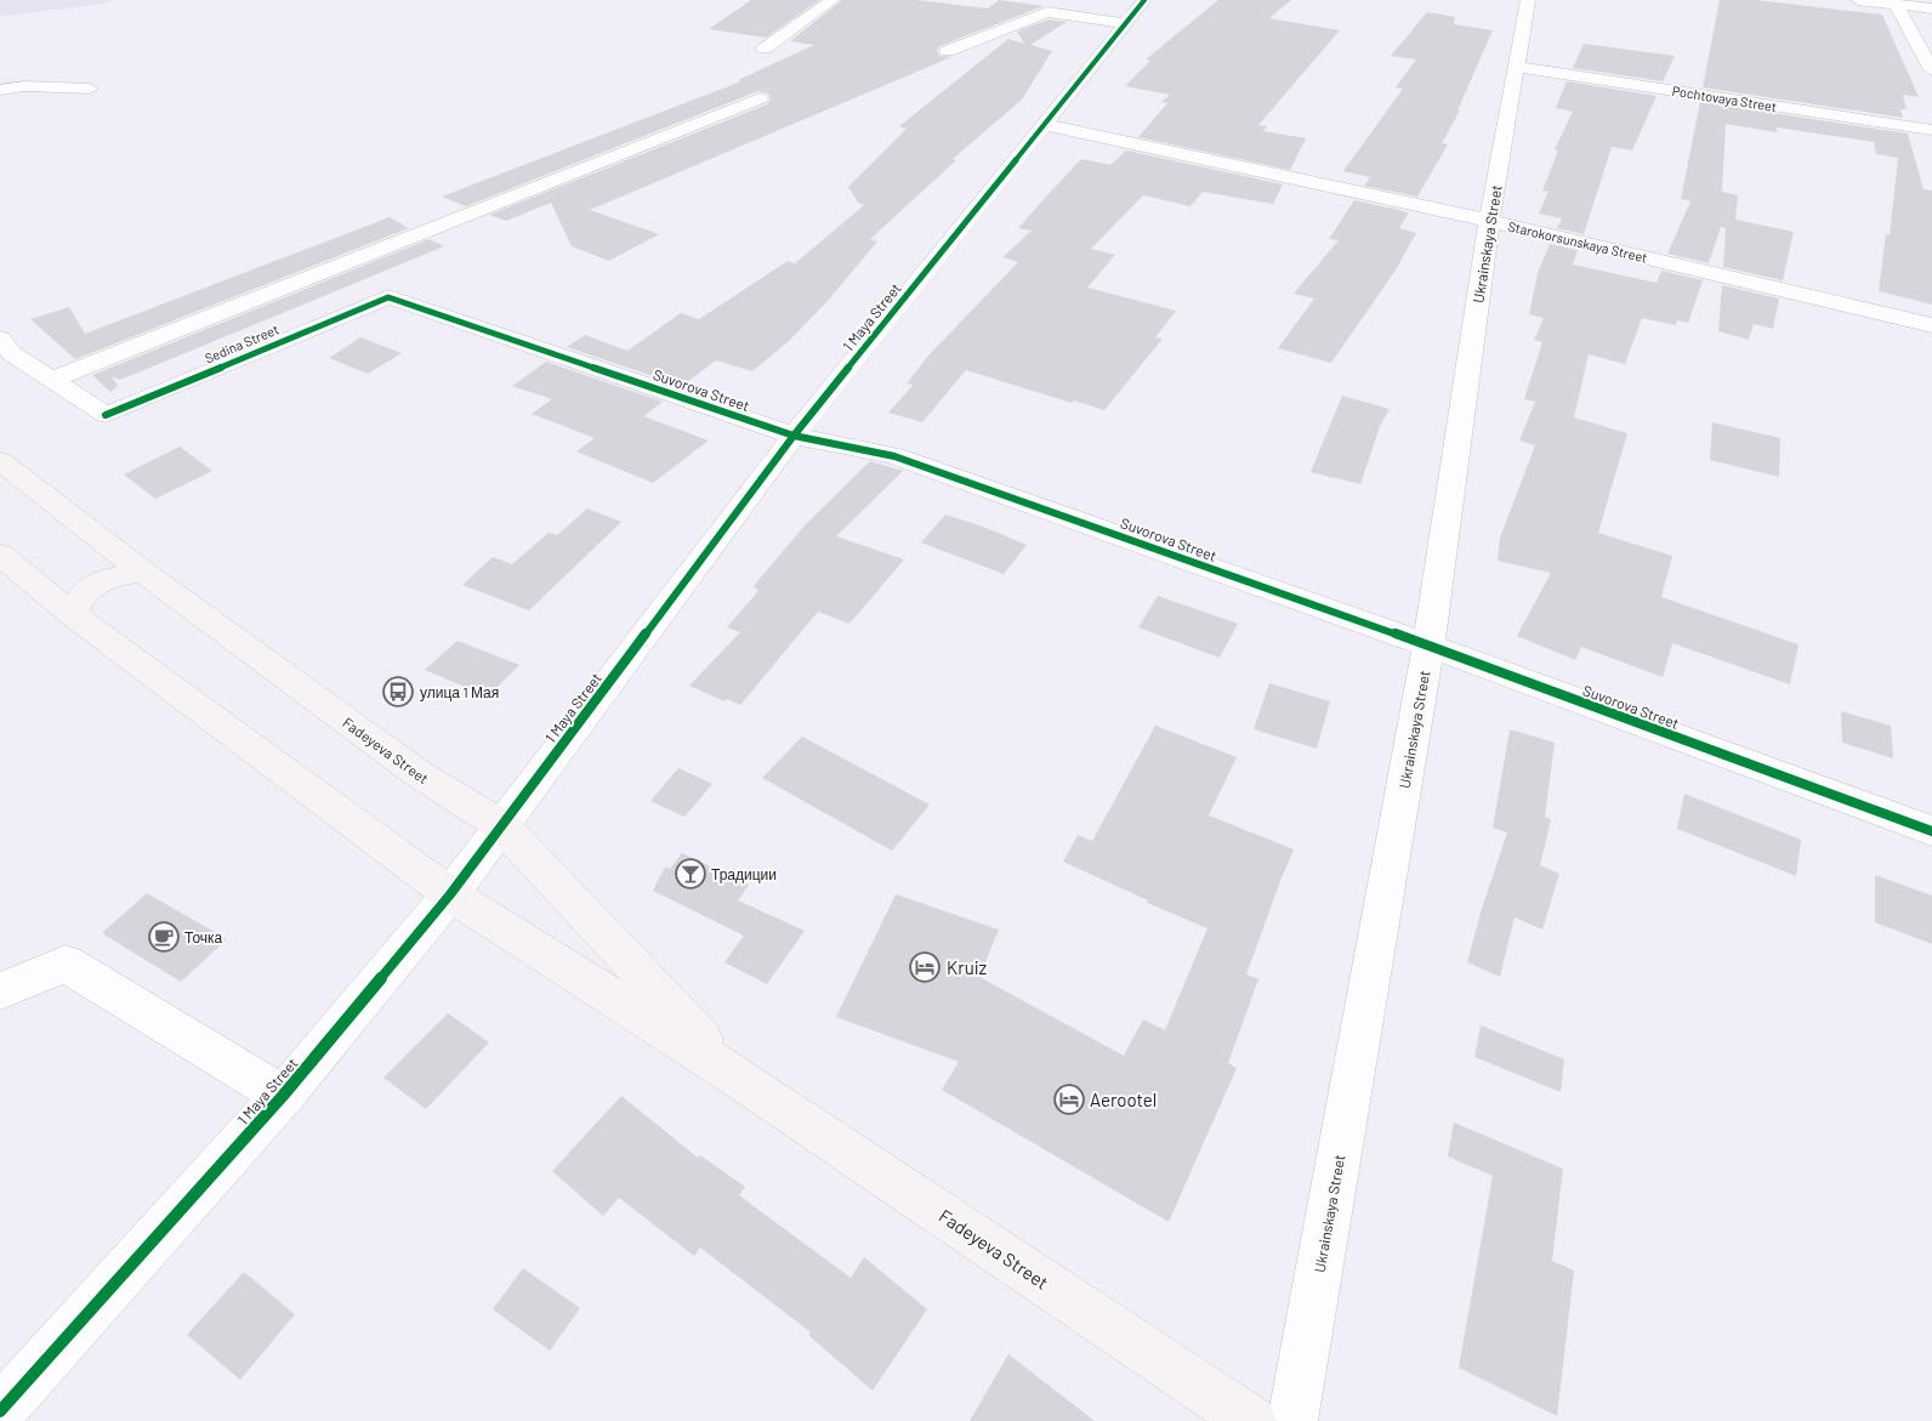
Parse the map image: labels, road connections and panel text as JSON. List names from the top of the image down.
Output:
{
  "streets": {
    "main road": ["Fadeyeva Street"],
    "street": [
      "Pochtovaya Street",
      "Starokorsunskaya Street",
      "Ukrainskaya Street",
      "1 Maya Street",
      "Sedina Street",
      "Suvorova Street"
    ]
  },
  "crossings": [
    ["Pochtovaya Street", "Ukrainskaya Street"],
    ["Starokorsunskaya Street", "Ukrainskaya Street"],
    ["Starokorsunskaya Street", "1 Maya Street"],
    ["Ukrainskaya Street", "Suvorova Street"],
    ["1 Maya Street", "Suvorova Street"],
    ["1 Maya Street", "Fadeyeva Street"],
    ["Sedina Street", "Suvorova Street"]
  ],
  "places": {
    "bus stop": ["улица 1 Мая"],
    "bar": ["Традиции"],
    "cafe": ["Точка"],
    "hotel": ["Kruiz", "Aerootel"]
  }
}
